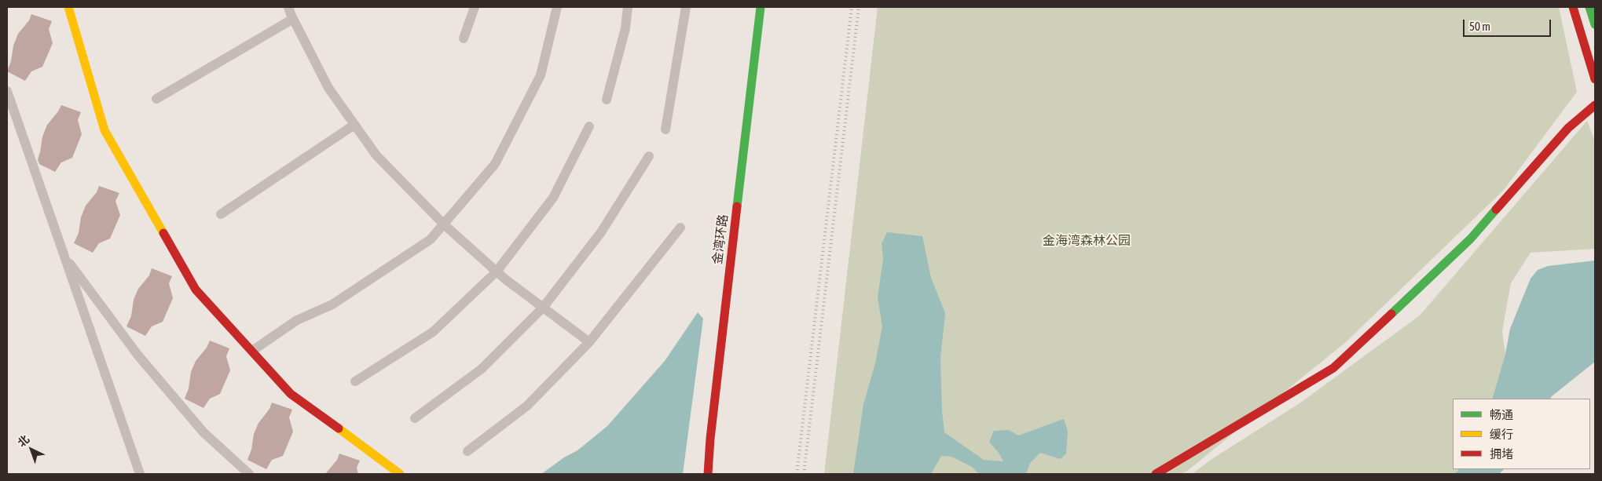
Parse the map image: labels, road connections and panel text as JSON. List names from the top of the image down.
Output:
{
  "streets": {
    "street": ["金湾环路"]
  },
  "parks": ["金海湾森林公园"],
  "legend": ["畅通", "缓行", "拥堵"],
  "scale_bar": "50 m",
  "north": "top left"
}
